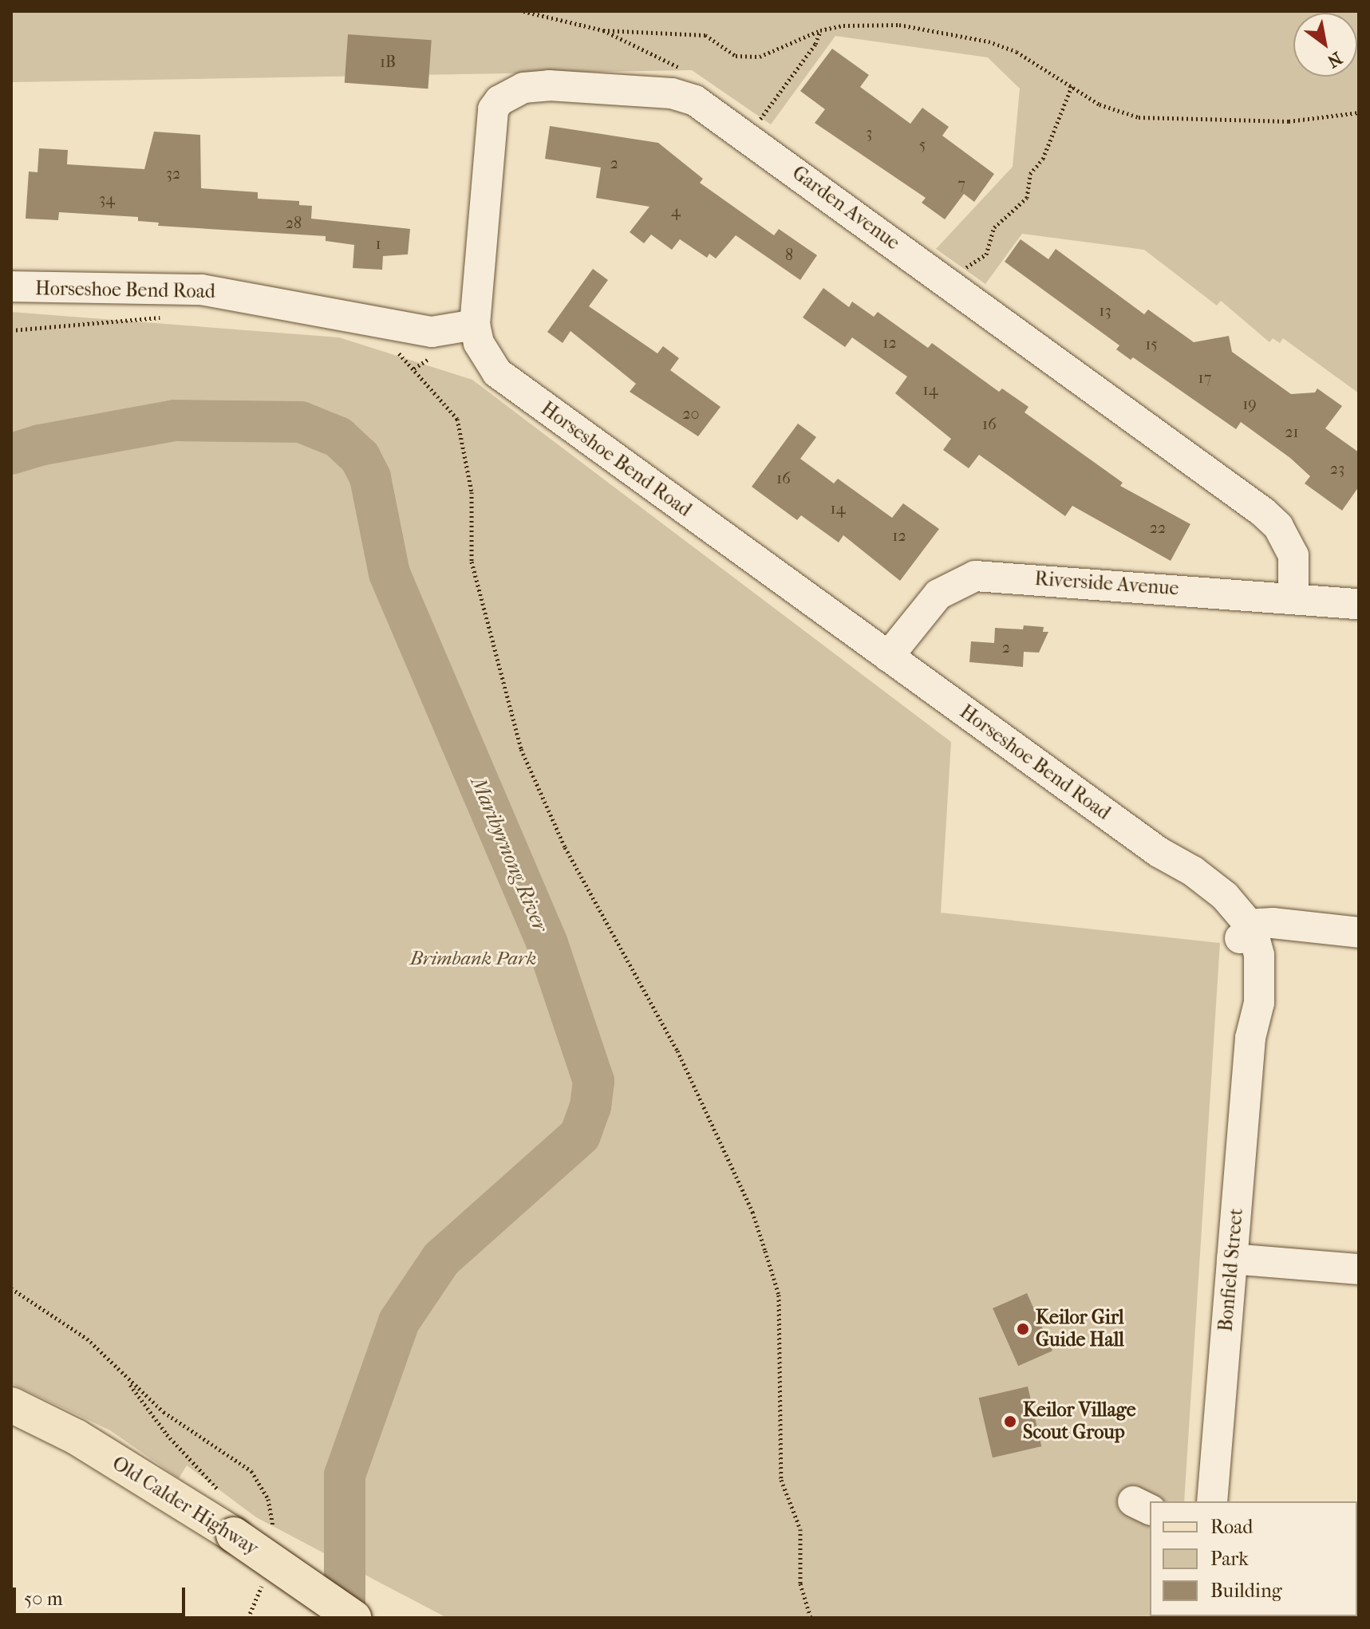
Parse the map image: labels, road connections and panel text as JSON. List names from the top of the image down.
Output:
{
  "streets": {
    "main road": ["Old Calder Highway"],
    "street": [
      "Garden Avenue",
      "Horseshoe Bend Road",
      "Riverside Avenue",
      "Bonfield Street"
    ]
  },
  "crossings": [
    ["Garden Avenue", "Riverside Avenue"],
    ["Horseshoe Bend Road", "Riverside Avenue"],
    ["Horseshoe Bend Road", "Bonfield Street"]
  ],
  "water": ["Maribyrnong River"],
  "parks": ["Brimbank Park"],
  "places": ["Keilor Girl Guide Hall", "Keilor Village Scout Group"],
  "house_numbers": [
    "1B",
    "3",
    "5",
    "2",
    "32",
    "7",
    "34",
    "4",
    "28",
    "1",
    "8",
    "13",
    "12",
    "15",
    "17",
    "14",
    "19",
    "20",
    "16",
    "21",
    "23",
    "16",
    "14",
    "22",
    "12",
    "2"
  ],
  "legend": ["Road", "Park", "Building"],
  "scale_bar": "50 m",
  "north": "bottom right"
}
